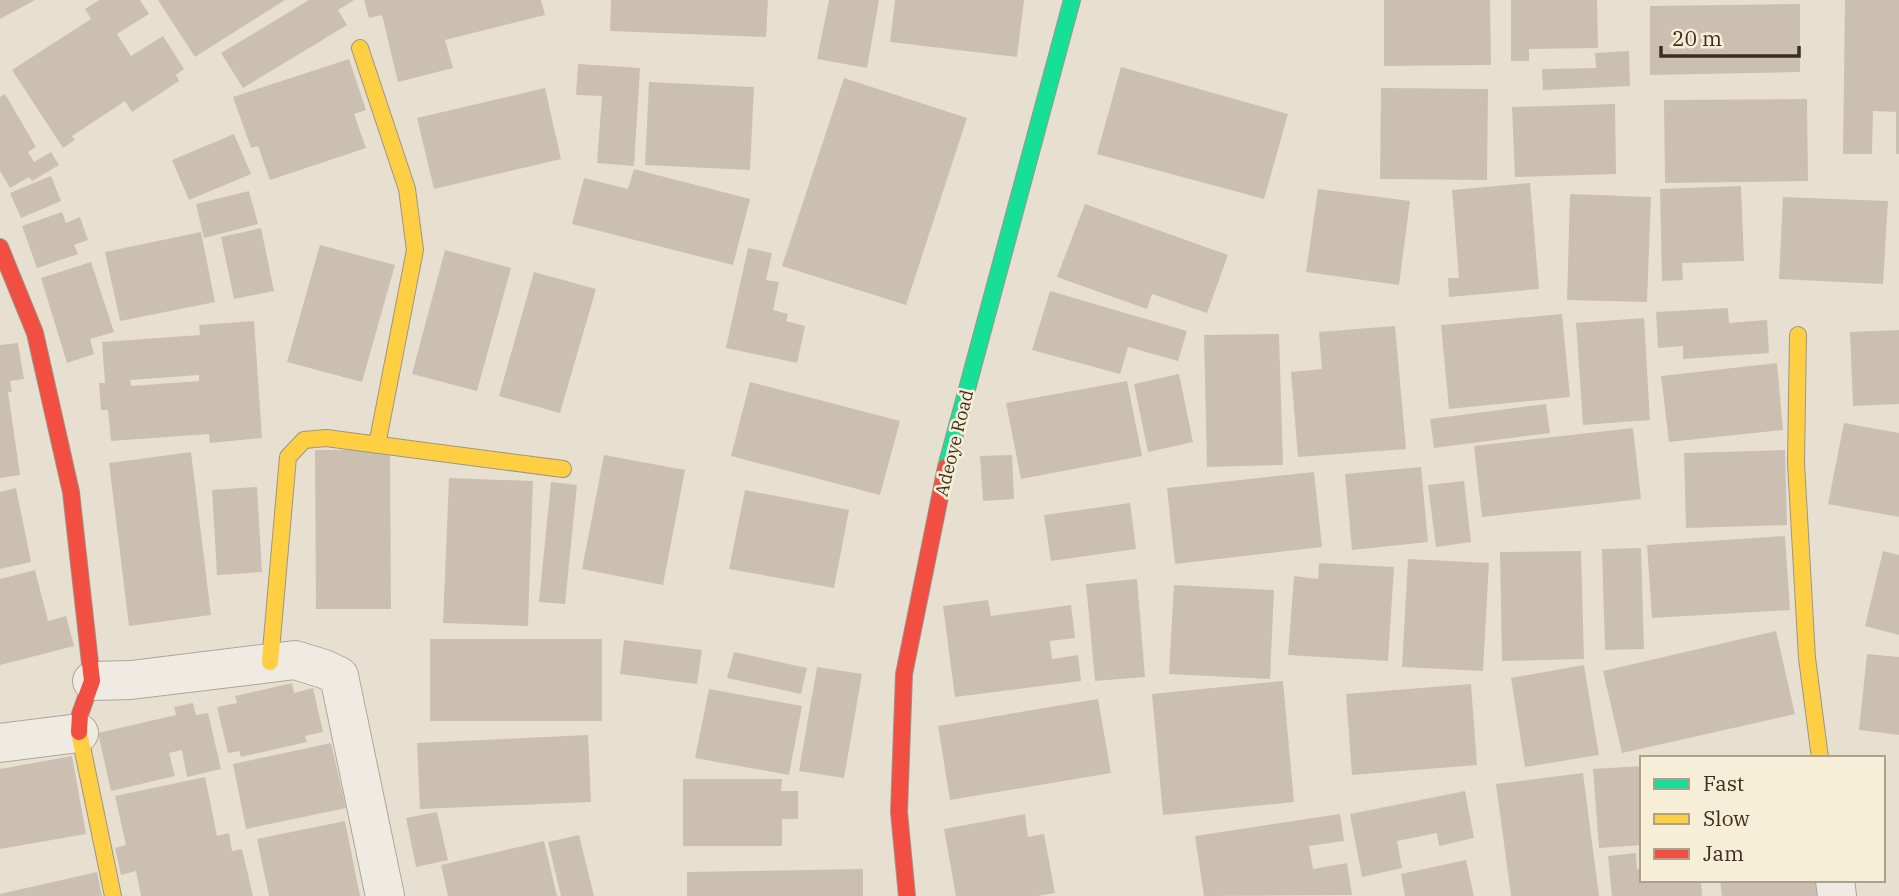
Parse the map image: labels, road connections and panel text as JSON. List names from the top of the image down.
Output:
{
  "streets": {
    "street": ["Adeoye Road"]
  },
  "legend": ["Fast", "Slow", "Jam"],
  "scale_bar": "20 m"
}
